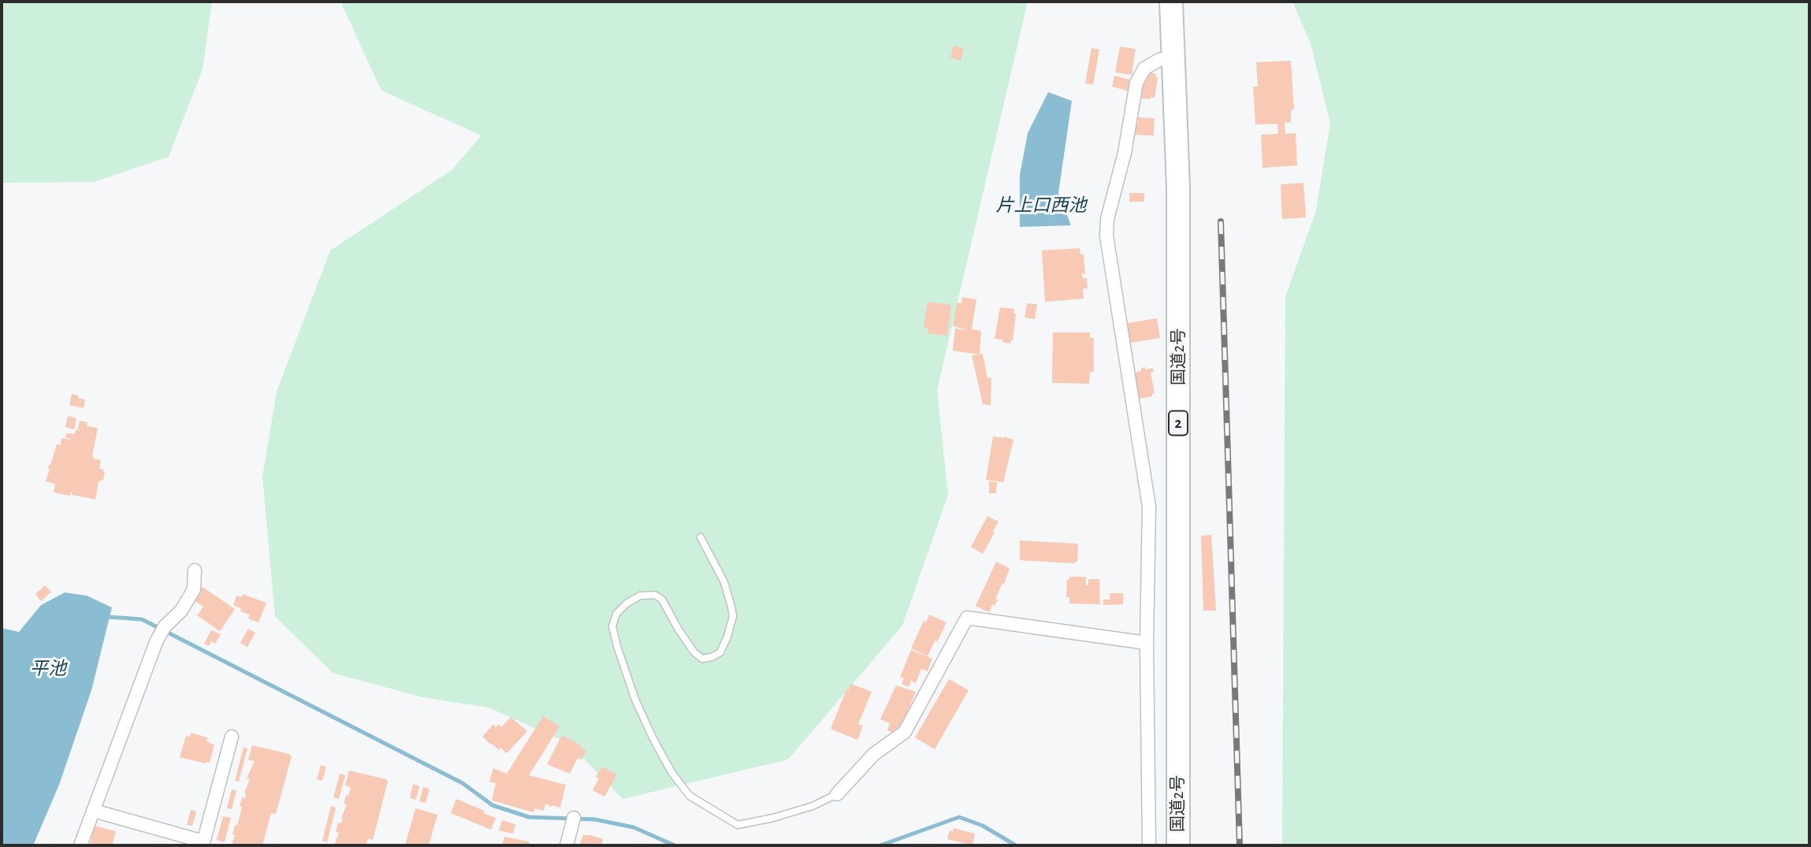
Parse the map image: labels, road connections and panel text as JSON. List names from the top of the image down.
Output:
{
  "streets": {
    "highway": ["国道2号", "2"]
  },
  "water": ["片上口西池", "平池"]
}
